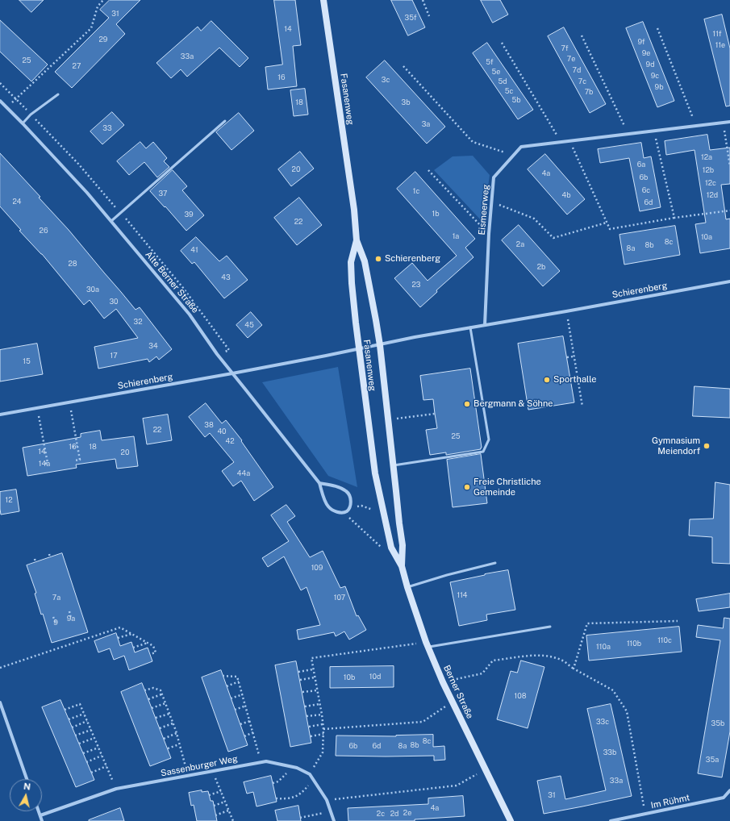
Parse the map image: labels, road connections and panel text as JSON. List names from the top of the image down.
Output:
{
  "streets": {
    "main road": ["Fasanenweg", "Berner Straße"],
    "street": [
      "Eismeerweg",
      "Alte Berner Straße",
      "Schierenberg",
      "Sassenburger Weg",
      "Im Rühmt"
    ]
  },
  "crossings": [
    ["Fasanenweg", "Schierenberg"],
    ["Fasanenweg", "Berner Straße"],
    ["Eismeerweg", "Schierenberg"],
    ["Alte Berner Straße", "Schierenberg"]
  ],
  "places": [
    "Schierenberg",
    "Sporthalle",
    "Bergmann & Söhne",
    "Gymnasium Meiendorf",
    "Freie Christliche Gemeinde"
  ],
  "house_numbers": [
    "31",
    "35f",
    "14",
    "11f",
    "29",
    "9f",
    "11e",
    "7f",
    "9e",
    "33a",
    "7e",
    "25",
    "5f",
    "9d",
    "27",
    "7d",
    "5e",
    "9c",
    "16",
    "3c",
    "5d",
    "7c",
    "9b",
    "5c",
    "7b",
    "5b",
    "18",
    "3b",
    "3a",
    "33",
    "12a",
    "6a",
    "20",
    "12b",
    "4a",
    "6b",
    "12c",
    "6c",
    "1c",
    "37",
    "4b",
    "12d",
    "24",
    "6d",
    "1b",
    "39",
    "22",
    "26",
    "1a",
    "10a",
    "8c",
    "2a",
    "8b",
    "8a",
    "41",
    "28",
    "2b",
    "43",
    "23",
    "30a",
    "30",
    "32",
    "45",
    "34",
    "17",
    "15",
    "38",
    "22",
    "40",
    "25",
    "42",
    "16",
    "18",
    "14",
    "20",
    "14a",
    "44a",
    "12",
    "109",
    "114",
    "7a",
    "107",
    "9a",
    "9",
    "110c",
    "110b",
    "110a",
    "10d",
    "10b",
    "108",
    "33c",
    "35b",
    "8c",
    "8b",
    "6b",
    "6d",
    "8a",
    "33b",
    "35a",
    "33a",
    "31",
    "4a",
    "2e",
    "2c",
    "2d"
  ],
  "north": "top"
}
